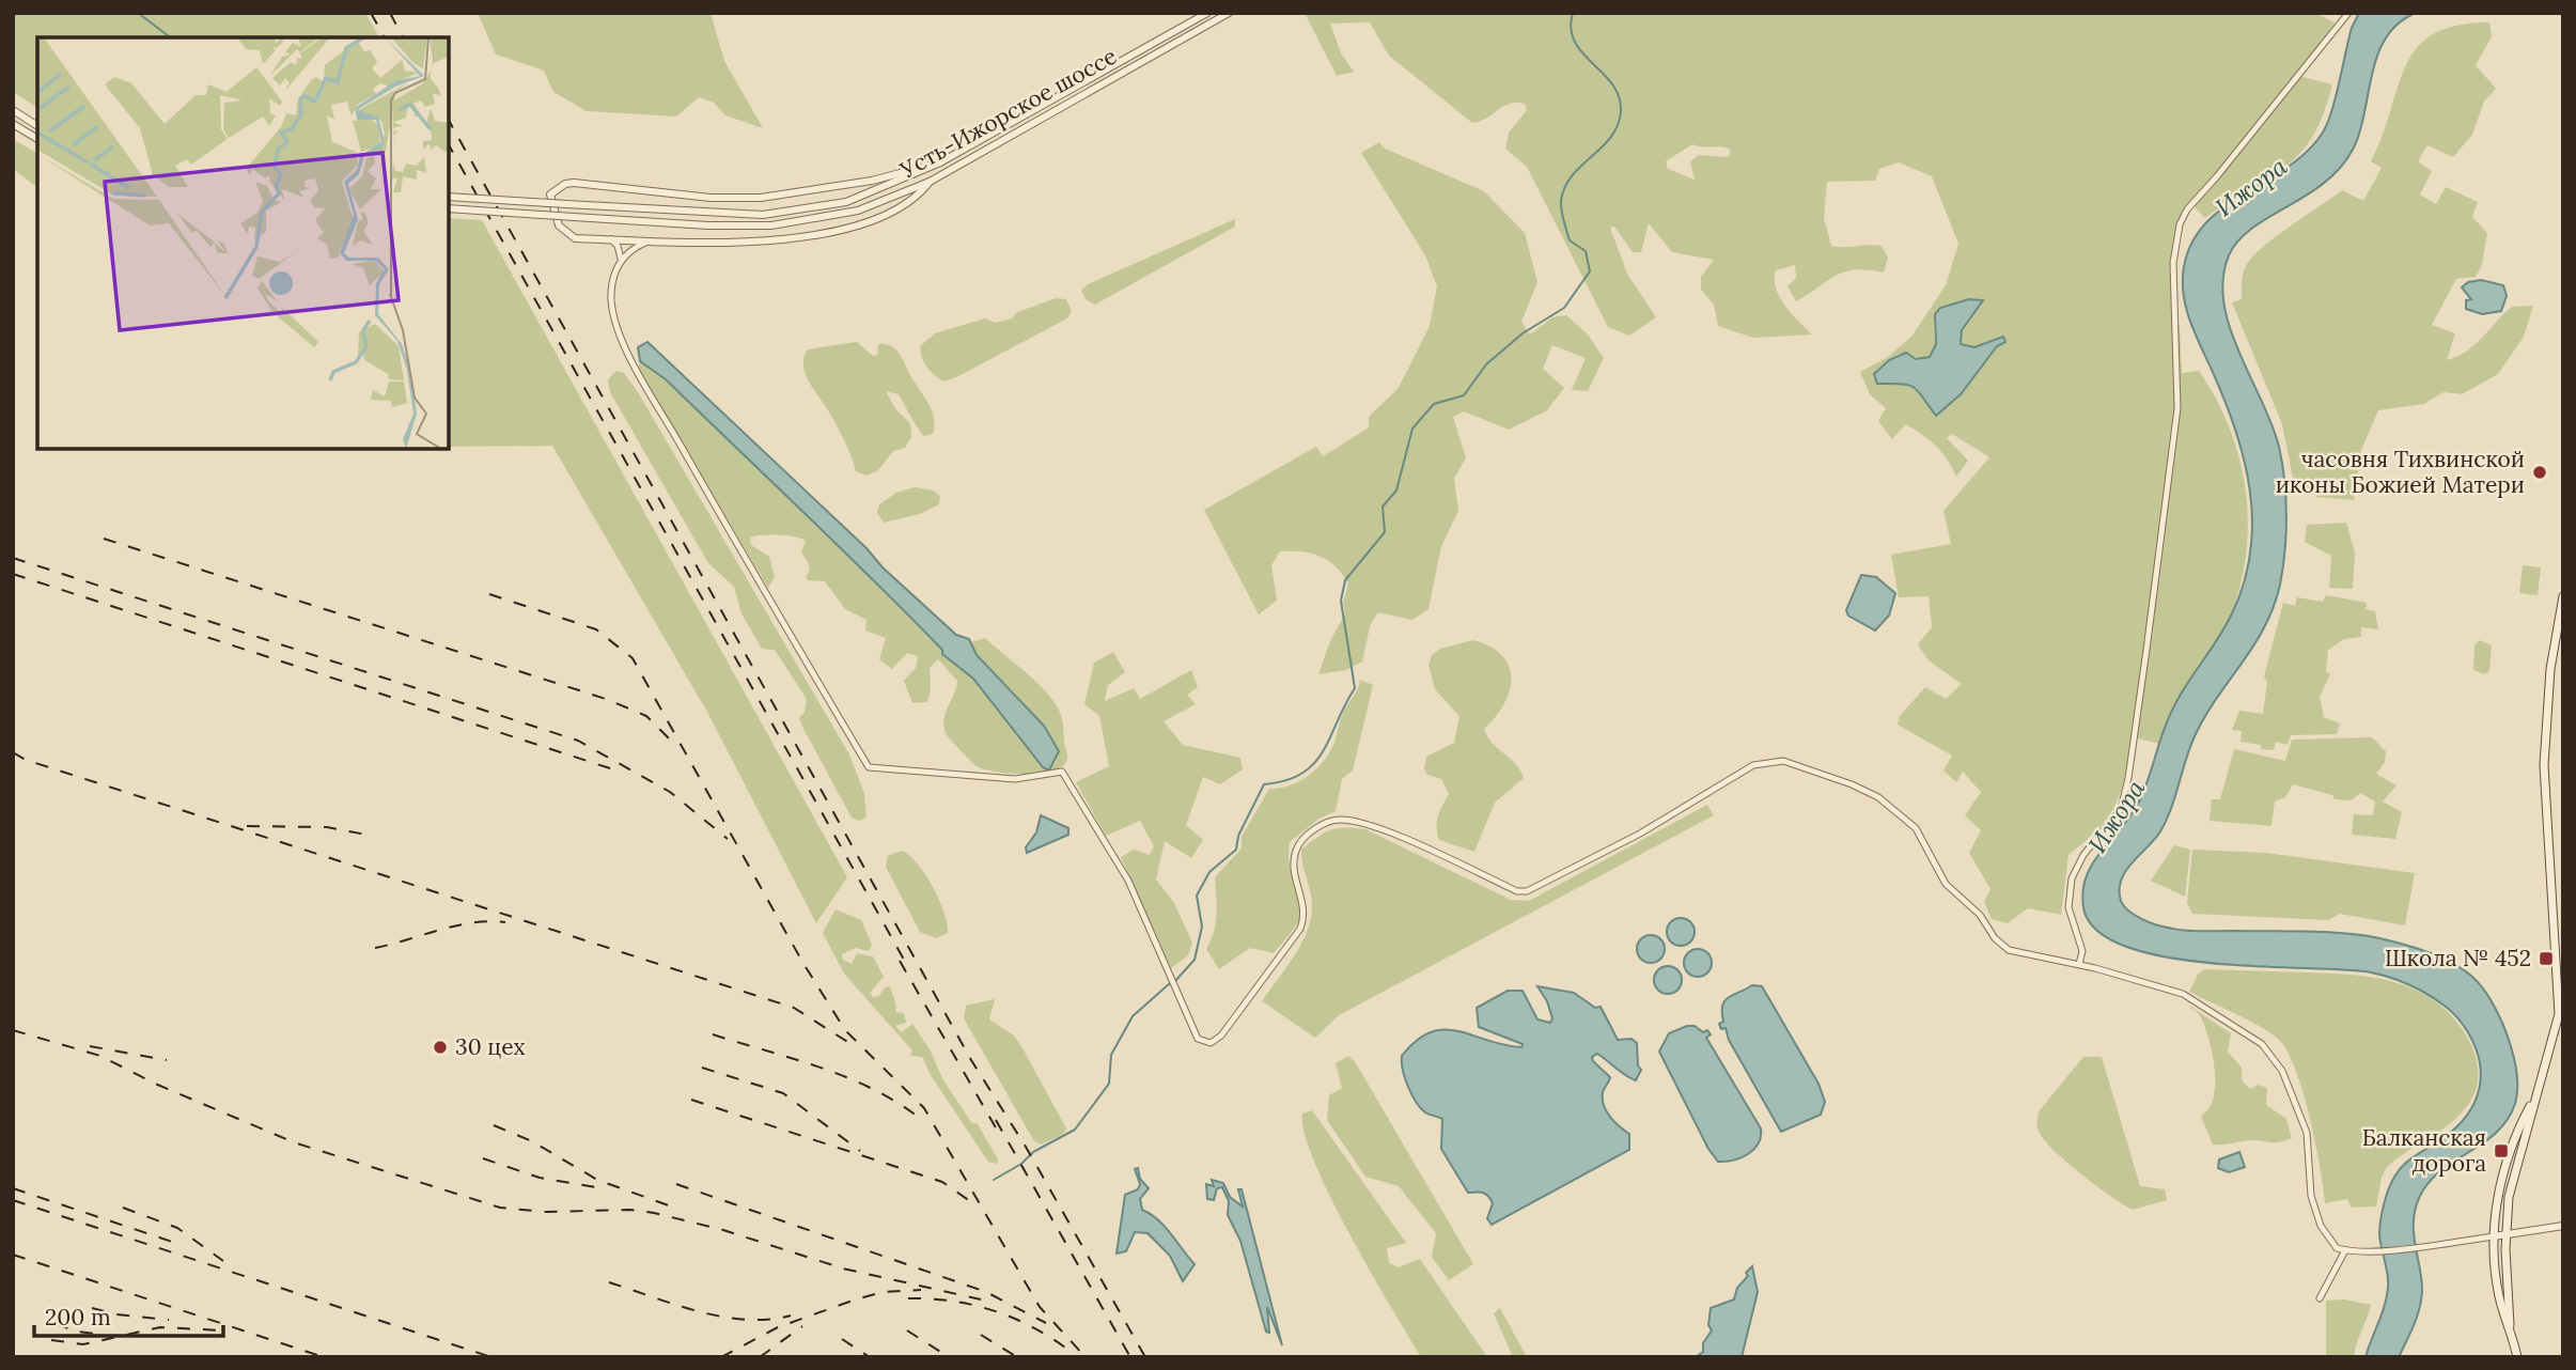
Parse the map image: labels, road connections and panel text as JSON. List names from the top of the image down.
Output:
{
  "streets": {
    "street": ["Усть-Ижорское шоссе"]
  },
  "water": ["Ижора"],
  "places": {
    "other": ["часовня Тихвинской иконы Божией Матери", "30 цех"],
    "transit": ["Школа № 452", "Балканская дорога"]
  },
  "scale_bar": "200 m"
}
